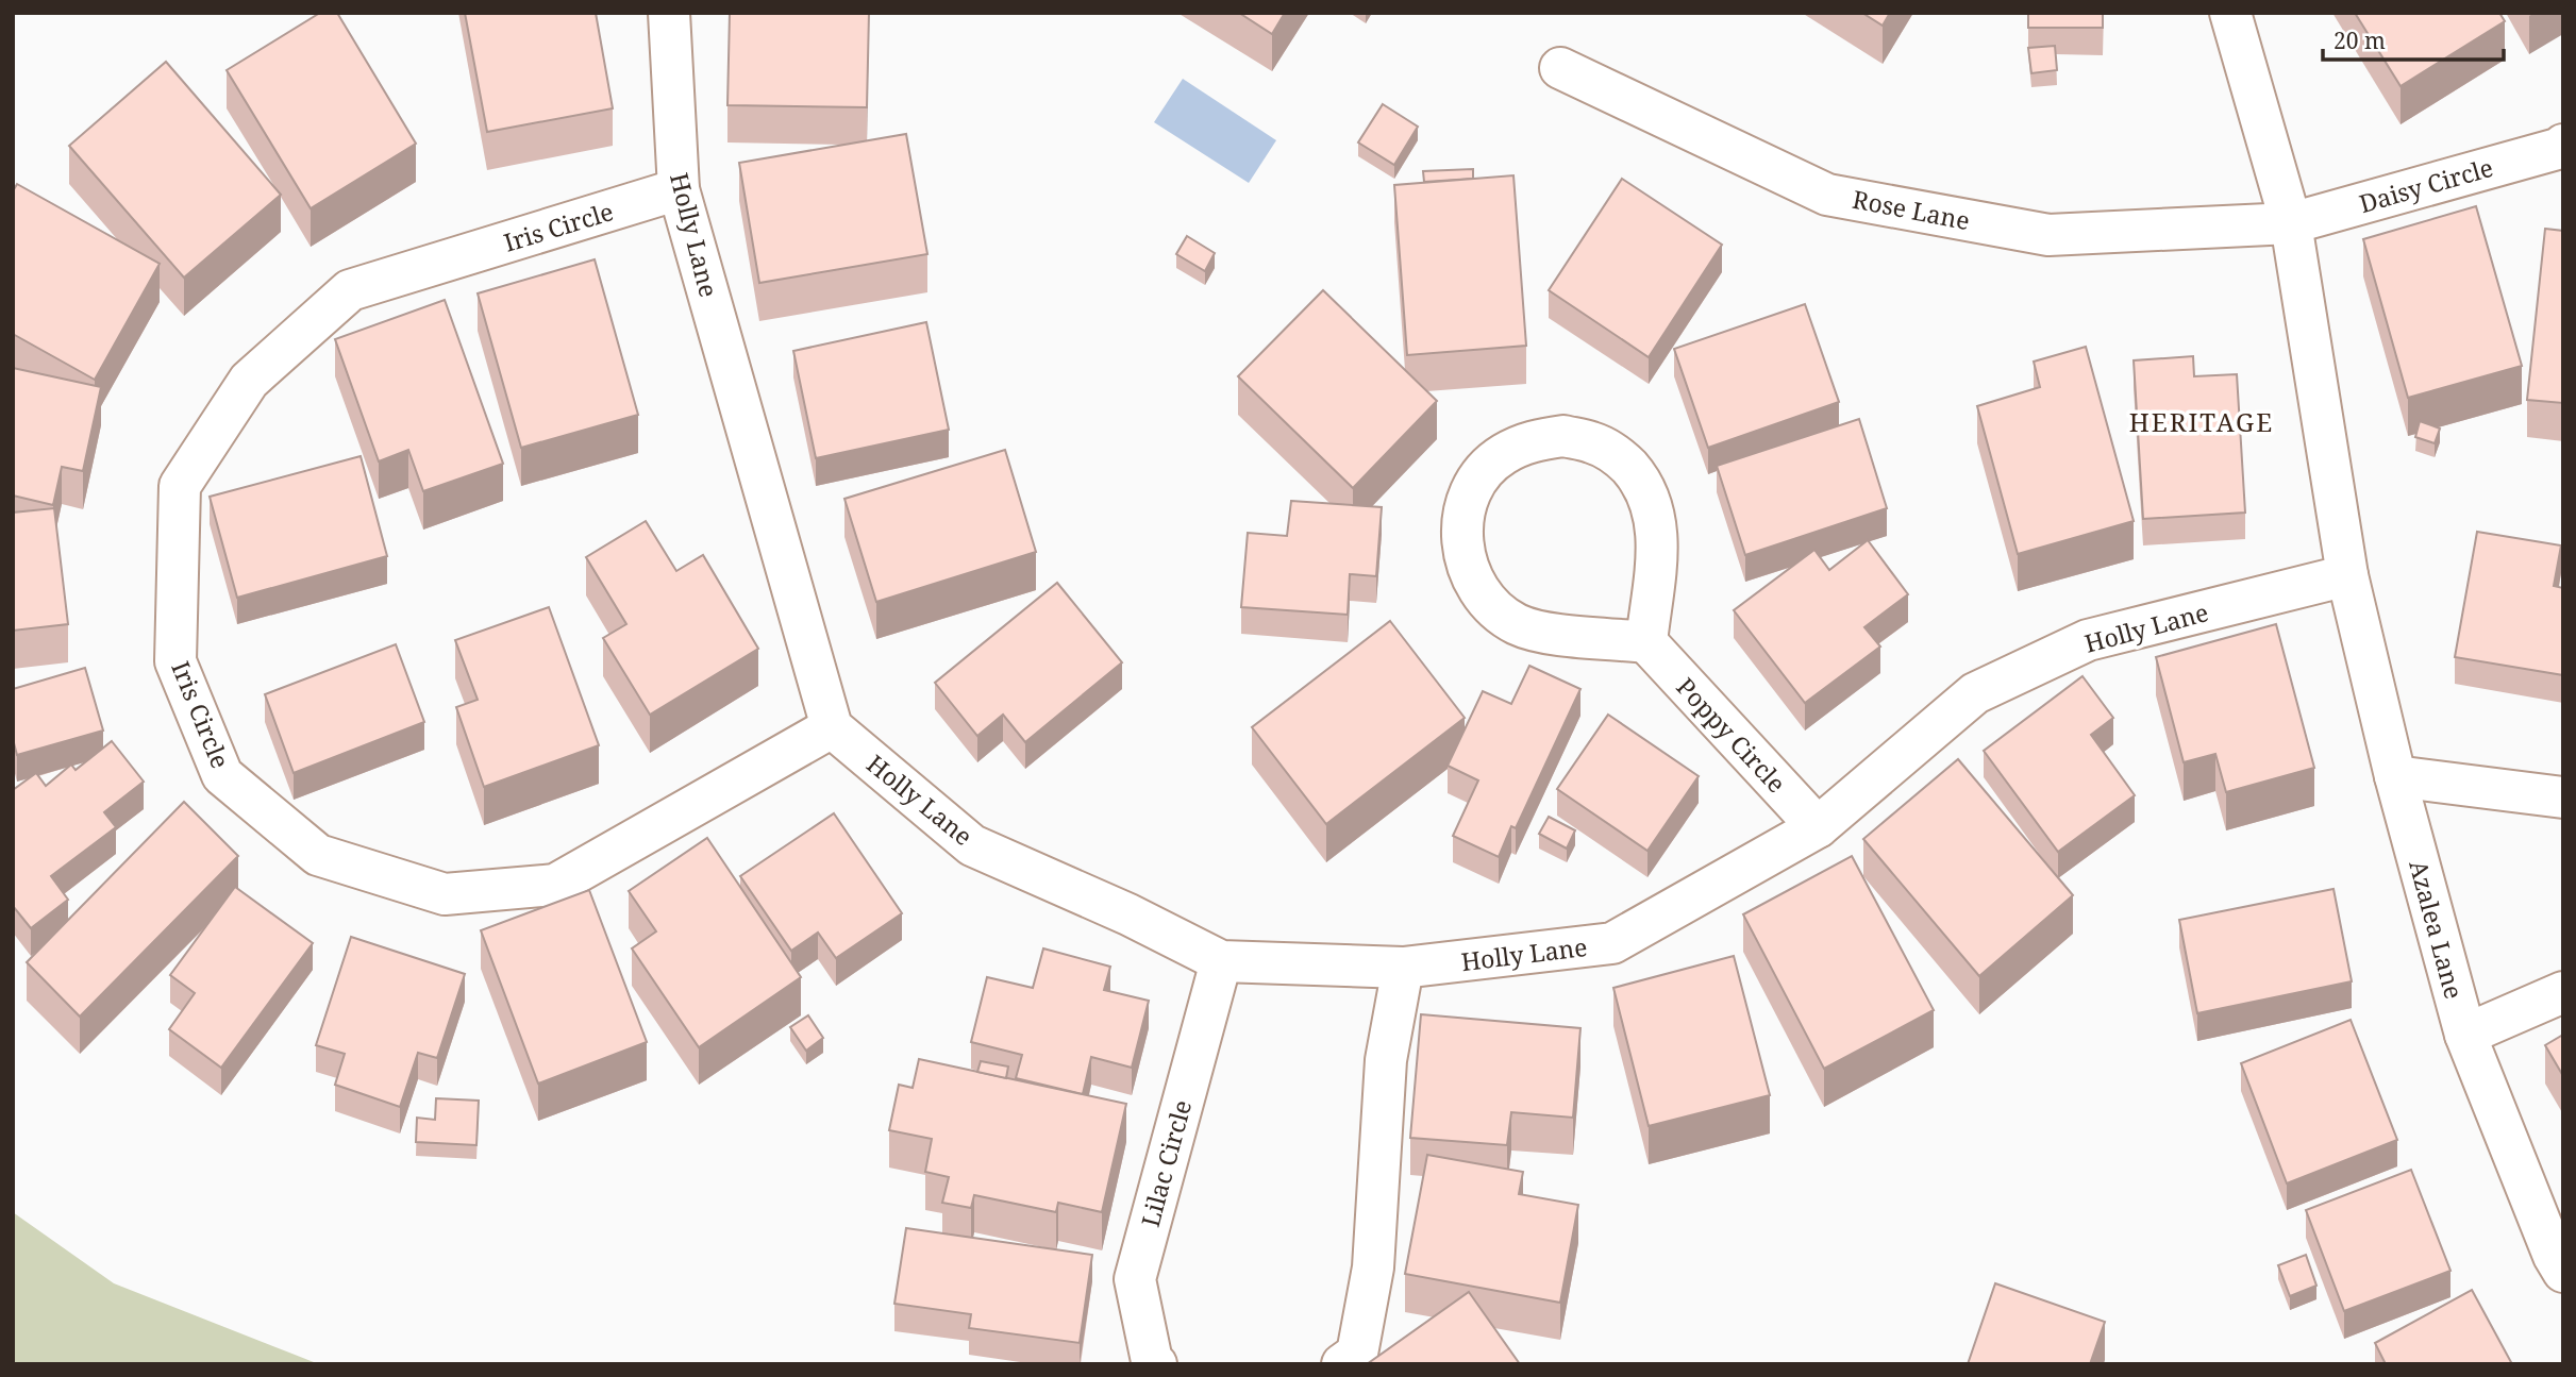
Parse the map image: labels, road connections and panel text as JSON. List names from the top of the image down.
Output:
{
  "streets": {
    "street": [
      "Daisy Circle",
      "Rose Lane",
      "Iris Circle",
      "Holly Lane",
      "Poppy Circle",
      "Azalea Lane",
      "Lilac Circle"
    ]
  },
  "crossings": [
    ["Daisy Circle", "Rose Lane"],
    ["Iris Circle", "Holly Lane"],
    ["Holly Lane", "Poppy Circle"],
    ["Holly Lane", "Azalea Lane"],
    ["Holly Lane", "Lilac Circle"]
  ],
  "districts": ["HERITAGE"],
  "scale_bar": "20 m"
}
